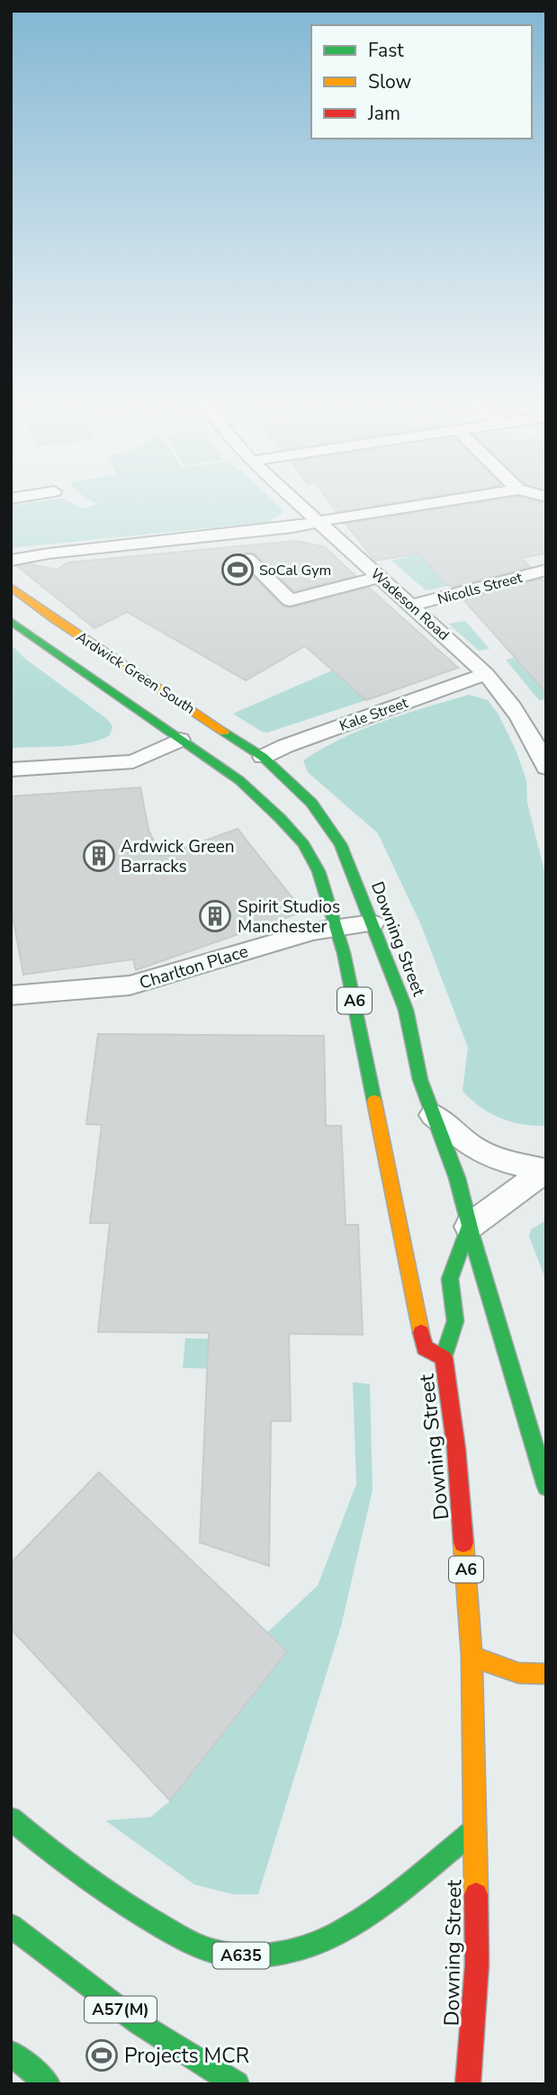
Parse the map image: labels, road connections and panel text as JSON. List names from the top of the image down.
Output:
{
  "streets": {
    "highway": [
      "Ardwick Green South",
      "Downing Street",
      "A6",
      "A635",
      "A57(M)"
    ],
    "street": [
      "Nicolls Street",
      "Wadeson Road",
      "Kale Street",
      "Charlton Place"
    ]
  },
  "crossings": [
    ["Nicolls Street", "Wadeson Road"],
    ["Wadeson Road", "Kale Street"],
    ["Ardwick Green South", "Kale Street"],
    ["Ardwick Green South", "Downing Street"],
    ["Kale Street", "Downing Street"],
    ["Downing Street", "Charlton Place"],
    ["Downing Street", "A635"]
  ],
  "places": {
    "sports": ["SoCal Gym", "Projects MCR"],
    "building": ["Ardwick Green Barracks", "Spirit Studios Manchester"]
  },
  "legend": ["Fast", "Slow", "Jam"]
}
